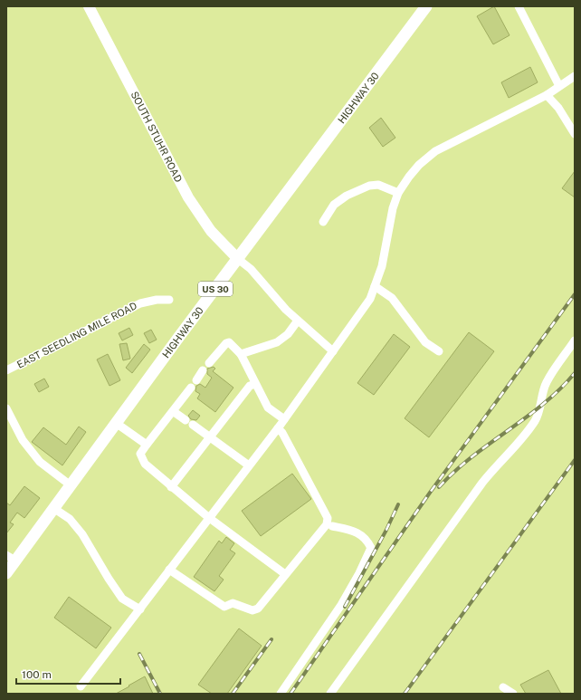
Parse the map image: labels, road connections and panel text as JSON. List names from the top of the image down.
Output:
{
  "streets": {
    "highway": ["HIGHWAY 30", "US 30"],
    "main road": ["SOUTH STUHR ROAD"],
    "street": ["EAST SEEDLING MILE ROAD"]
  },
  "crossings": [
    ["HIGHWAY 30", "SOUTH STUHR ROAD"]
  ],
  "scale_bar": "100 m"
}
